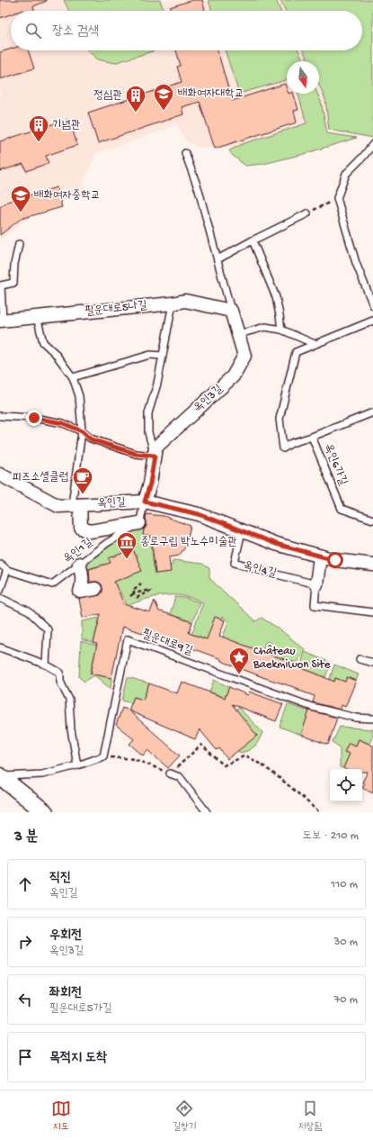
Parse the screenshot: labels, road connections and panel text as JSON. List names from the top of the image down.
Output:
{
  "streets": {
    "street": ["필운대로5나길", "옥인3길", "옥인길"],
    "lane": [
      "옥인6가길",
      "옥인1길",
      "옥인4길",
      "필운대로9길"
    ]
  },
  "crossings": [
    ["필운대로5나길", "옥인3길"],
    ["옥인3길", "옥인길"],
    ["옥인길", "옥인4길"]
  ],
  "places": {
    "school or university": ["배화여자대학교", "배화여자중학교"],
    "building": ["정심관", "기념관"],
    "cafe": ["피즈소셜클럽"],
    "museum": ["종로구립 박노수미술관"],
    "place": ["Château Baekmiwon Site"]
  },
  "north": "bottom",
  "page": {
    "search": "장소 검색",
    "heading": ["3 분", "도보 · 210 m"],
    "list": [
      ["직진", "옥인길", "110 m"],
      ["우회전", "옥인3길", "30 m"],
      ["좌회전", "필운대로5가길", "70 m"],
      "목적지 도착"
    ],
    "nav": ["지도", "길찾기", "저장됨"]
  }
}
